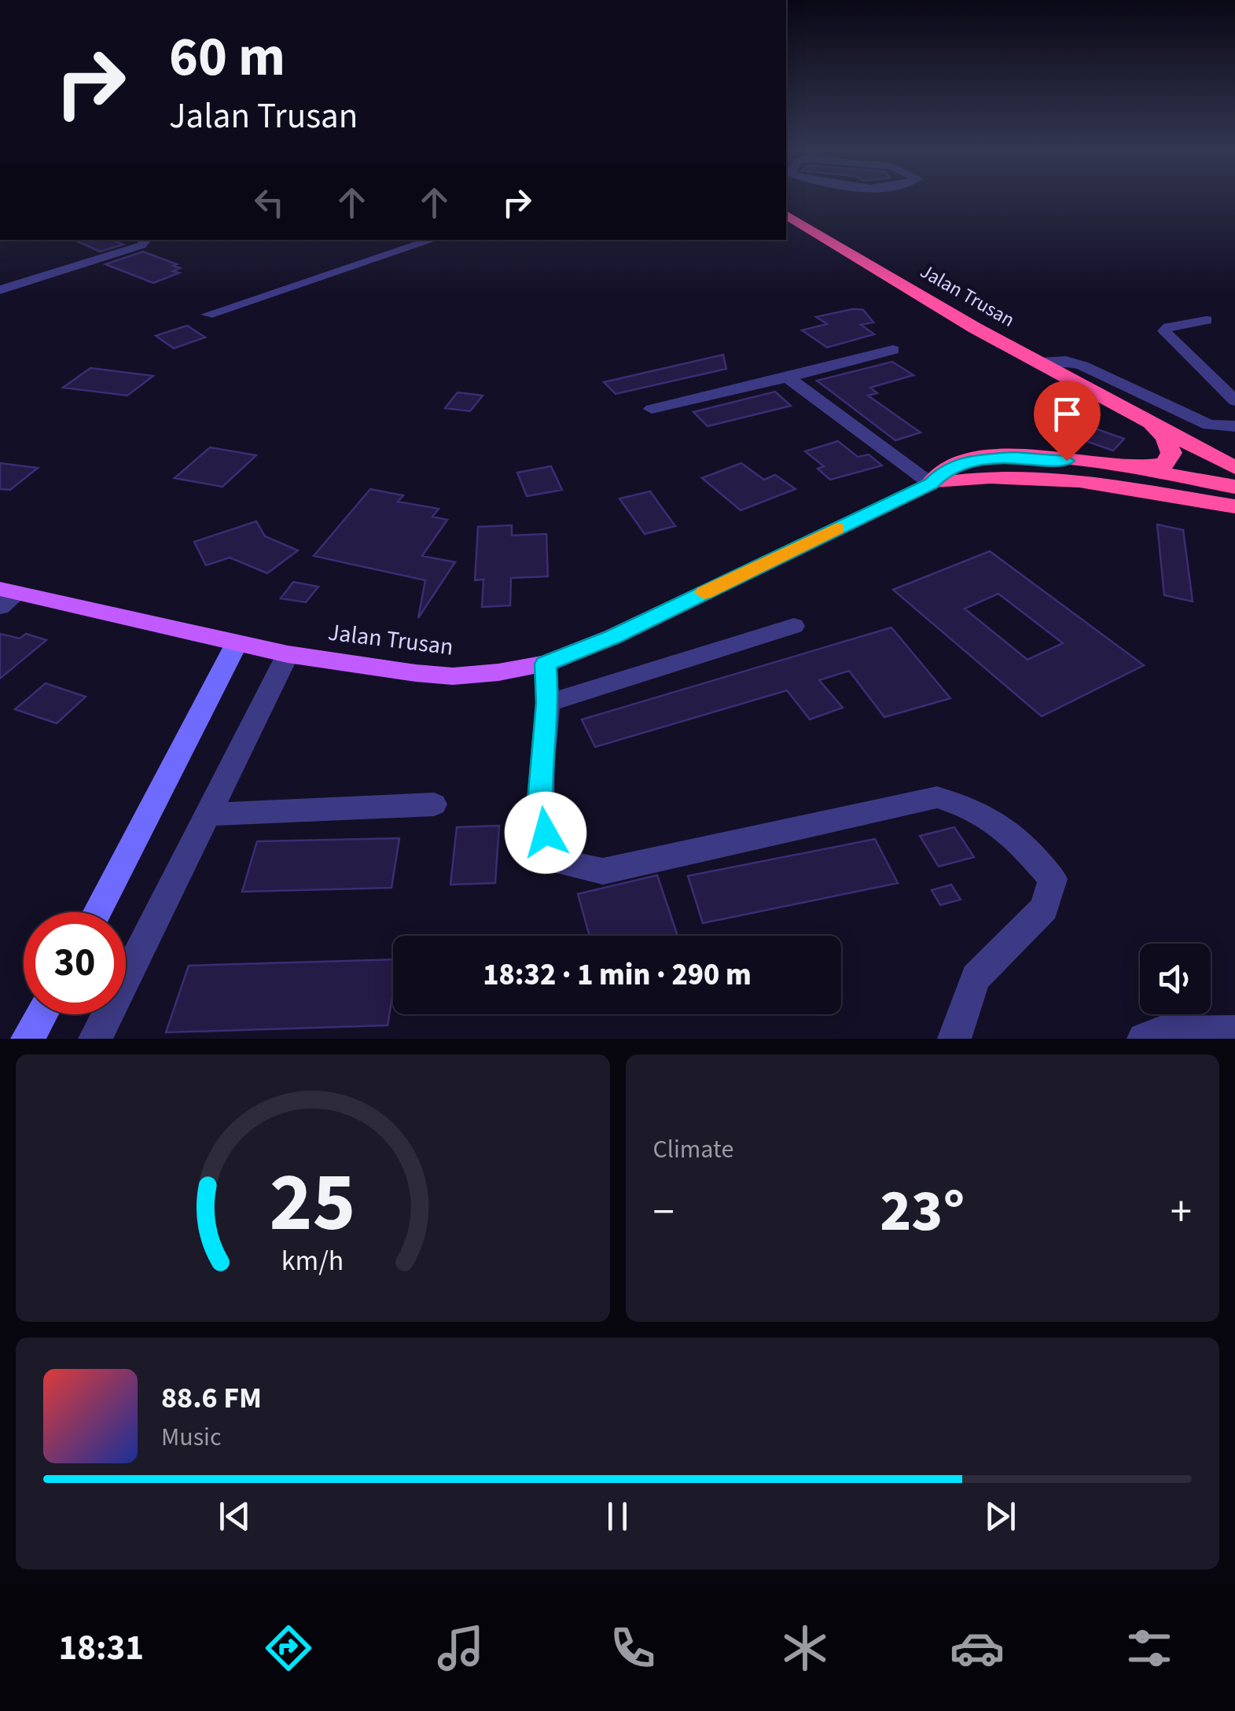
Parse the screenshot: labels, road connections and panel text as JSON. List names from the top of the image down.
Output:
{
  "streets": {
    "highway": ["Jalan Trusan"]
  },
  "page": {
    "turn": ["60 m", "Jalan Trusan"],
    "limit": "30",
    "trip": "18:32 · 1 min · 290 m",
    "tile": "Climate",
    "heat": ["−", "23°", "+"],
    "song": ["88.6 FM", "Music"],
    "tabs": "18:31",
    "gauge": ["25", "km/h"]
  }
}
